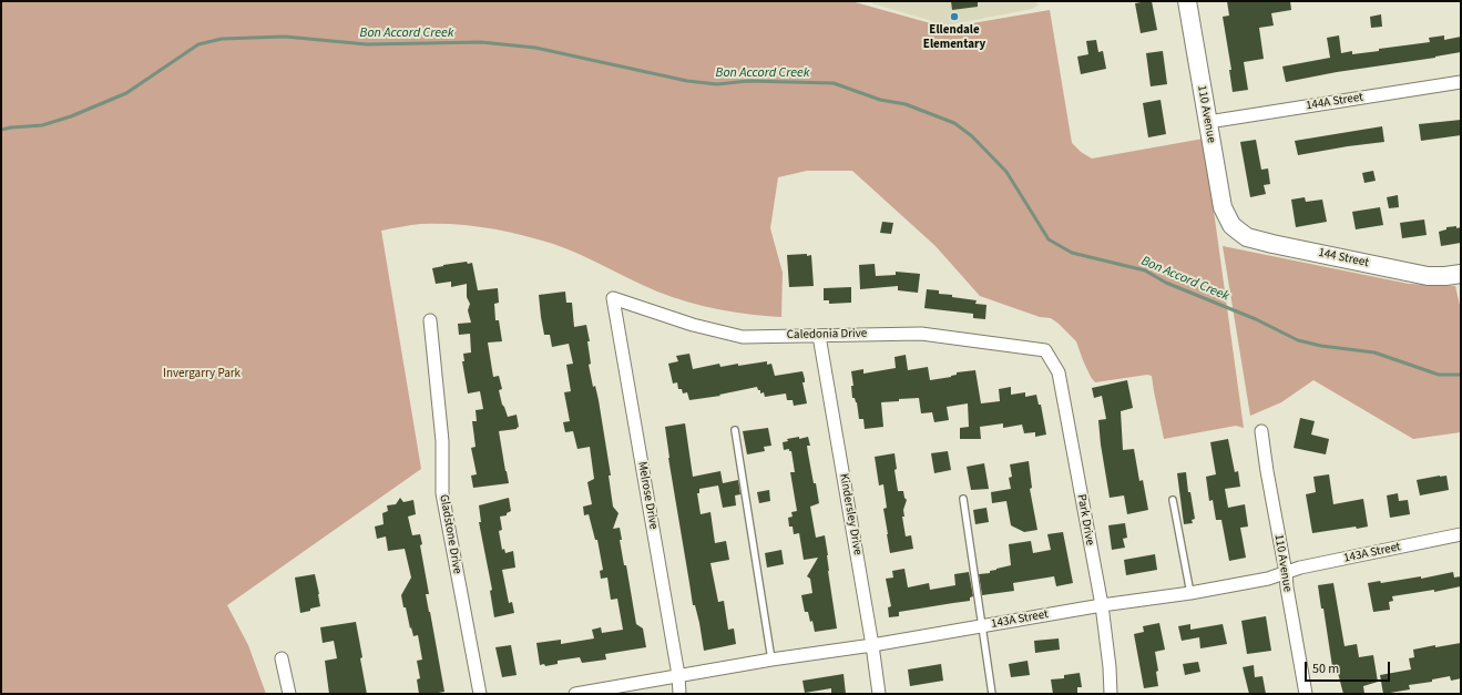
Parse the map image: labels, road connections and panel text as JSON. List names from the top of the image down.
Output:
{
  "streets": {
    "street": [
      "144A Street",
      "110 Avenue",
      "144 Street",
      "Caledonia Drive",
      "Melrose Drive",
      "Kindersley Drive",
      "Park Drive",
      "Gladstone Drive",
      "143A Street"
    ]
  },
  "crossings": [
    ["144A Street", "110 Avenue"],
    ["110 Avenue", "144 Street"],
    ["110 Avenue", "143A Street"],
    ["Caledonia Drive", "Melrose Drive"],
    ["Caledonia Drive", "Kindersley Drive"],
    ["Caledonia Drive", "Park Drive"],
    ["Melrose Drive", "143A Street"],
    ["Kindersley Drive", "143A Street"],
    ["Park Drive", "143A Street"]
  ],
  "water": ["Bon Accord Creek"],
  "parks": ["Invergarry Park"],
  "places": ["Ellendale Elementary"],
  "scale_bar": "50 m"
}
